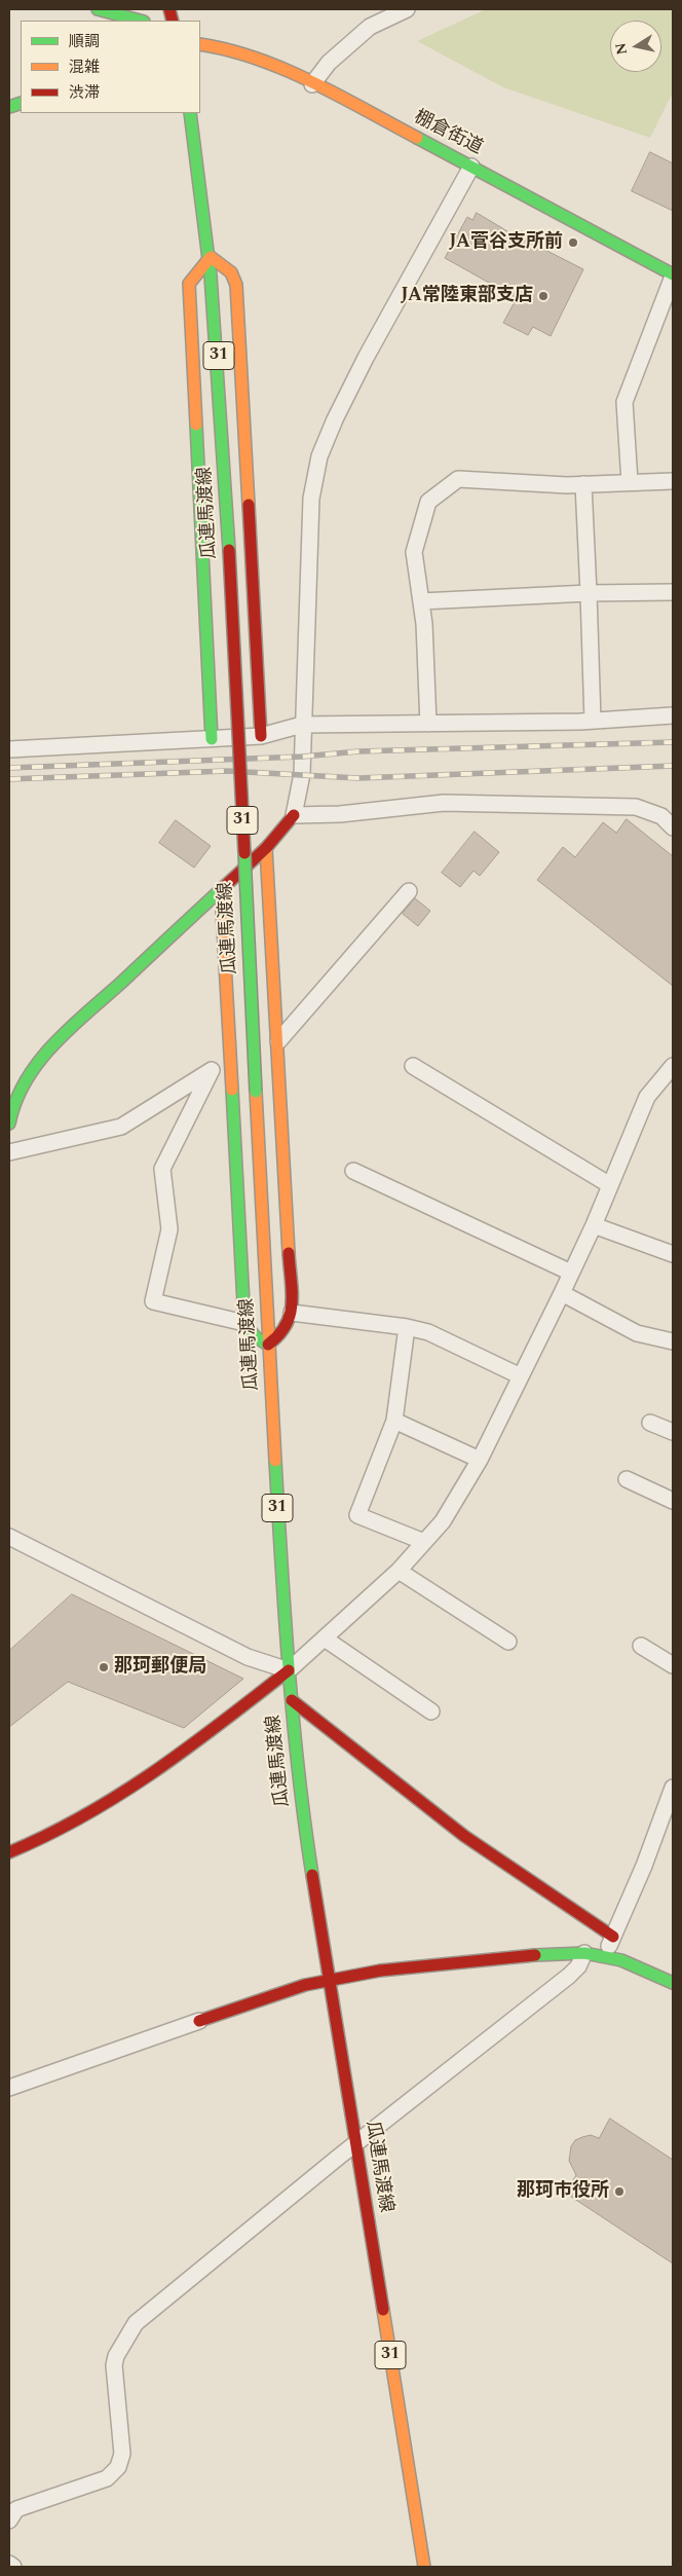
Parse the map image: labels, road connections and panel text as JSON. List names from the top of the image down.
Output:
{
  "streets": {
    "main road": ["棚倉街道", "31", "瓜連馬渡線"]
  },
  "places": [
    "JA菅谷支所前",
    "JA常陸東部支店",
    "那珂郵便局",
    "那珂市役所"
  ],
  "legend": ["順調", "混雑", "渋滞"],
  "north": "left"
}
